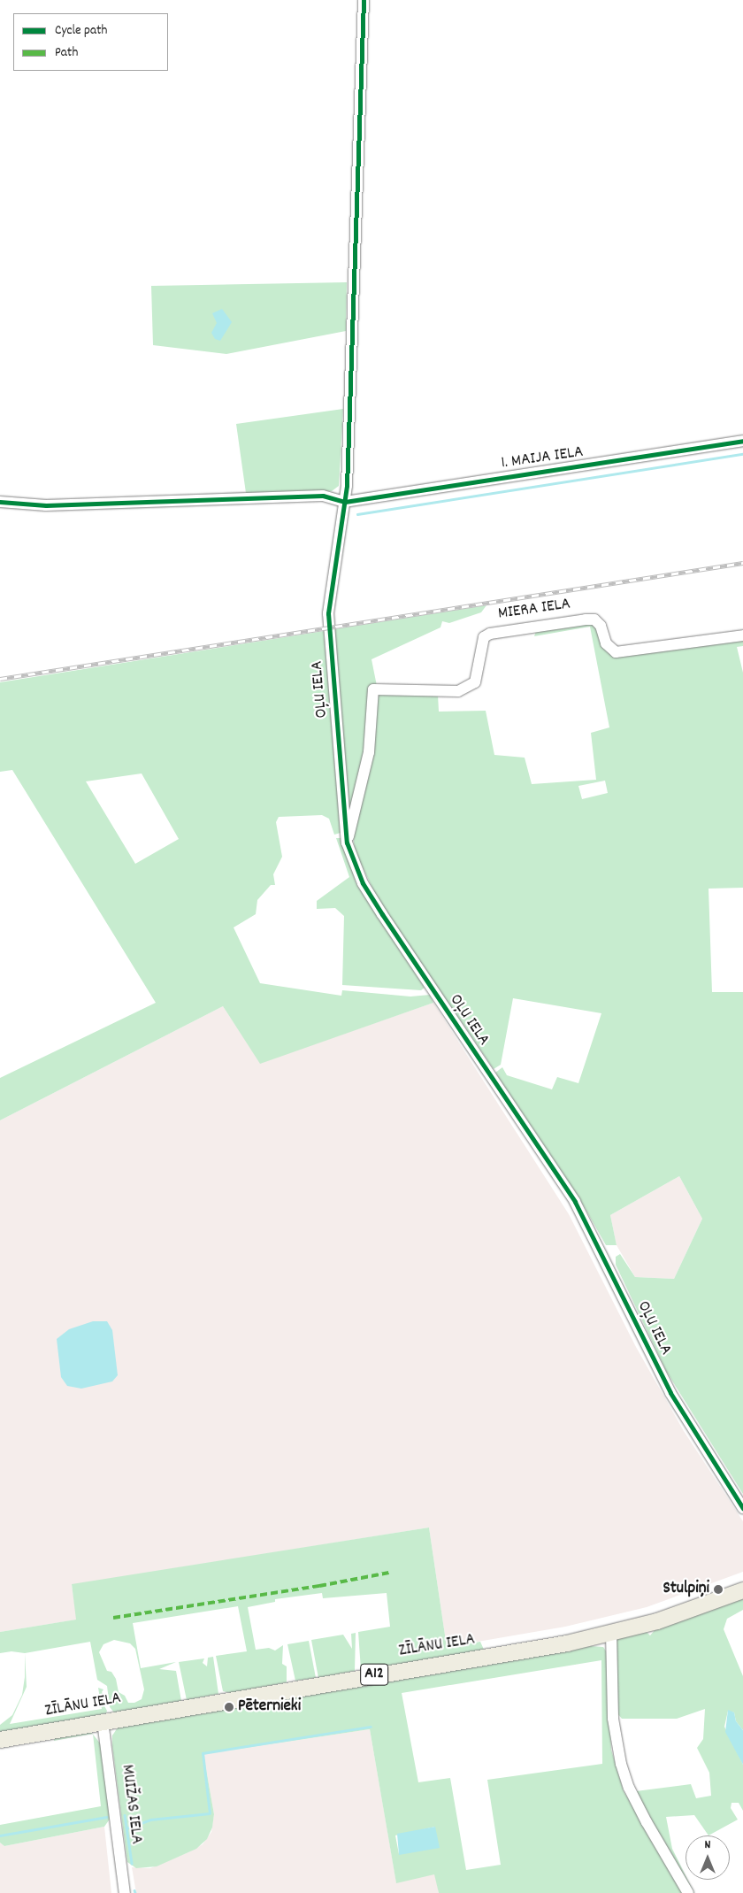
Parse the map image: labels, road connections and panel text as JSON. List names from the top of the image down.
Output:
{
  "streets": {
    "highway": ["ZĪLĀNU IELA", "A12"],
    "street": [
      "1. MAIJA IELA",
      "MIERA IELA",
      "OĻU IELA",
      "MUIŽAS IELA"
    ]
  },
  "crossings": [
    ["1. MAIJA IELA", "OĻU IELA"],
    ["MIERA IELA", "OĻU IELA"],
    ["ZĪLĀNU IELA", "MUIŽAS IELA"]
  ],
  "places": ["Stulpiņi", "Pēternieki"],
  "legend": ["Cycle path", "Path"],
  "north": "top"
}
